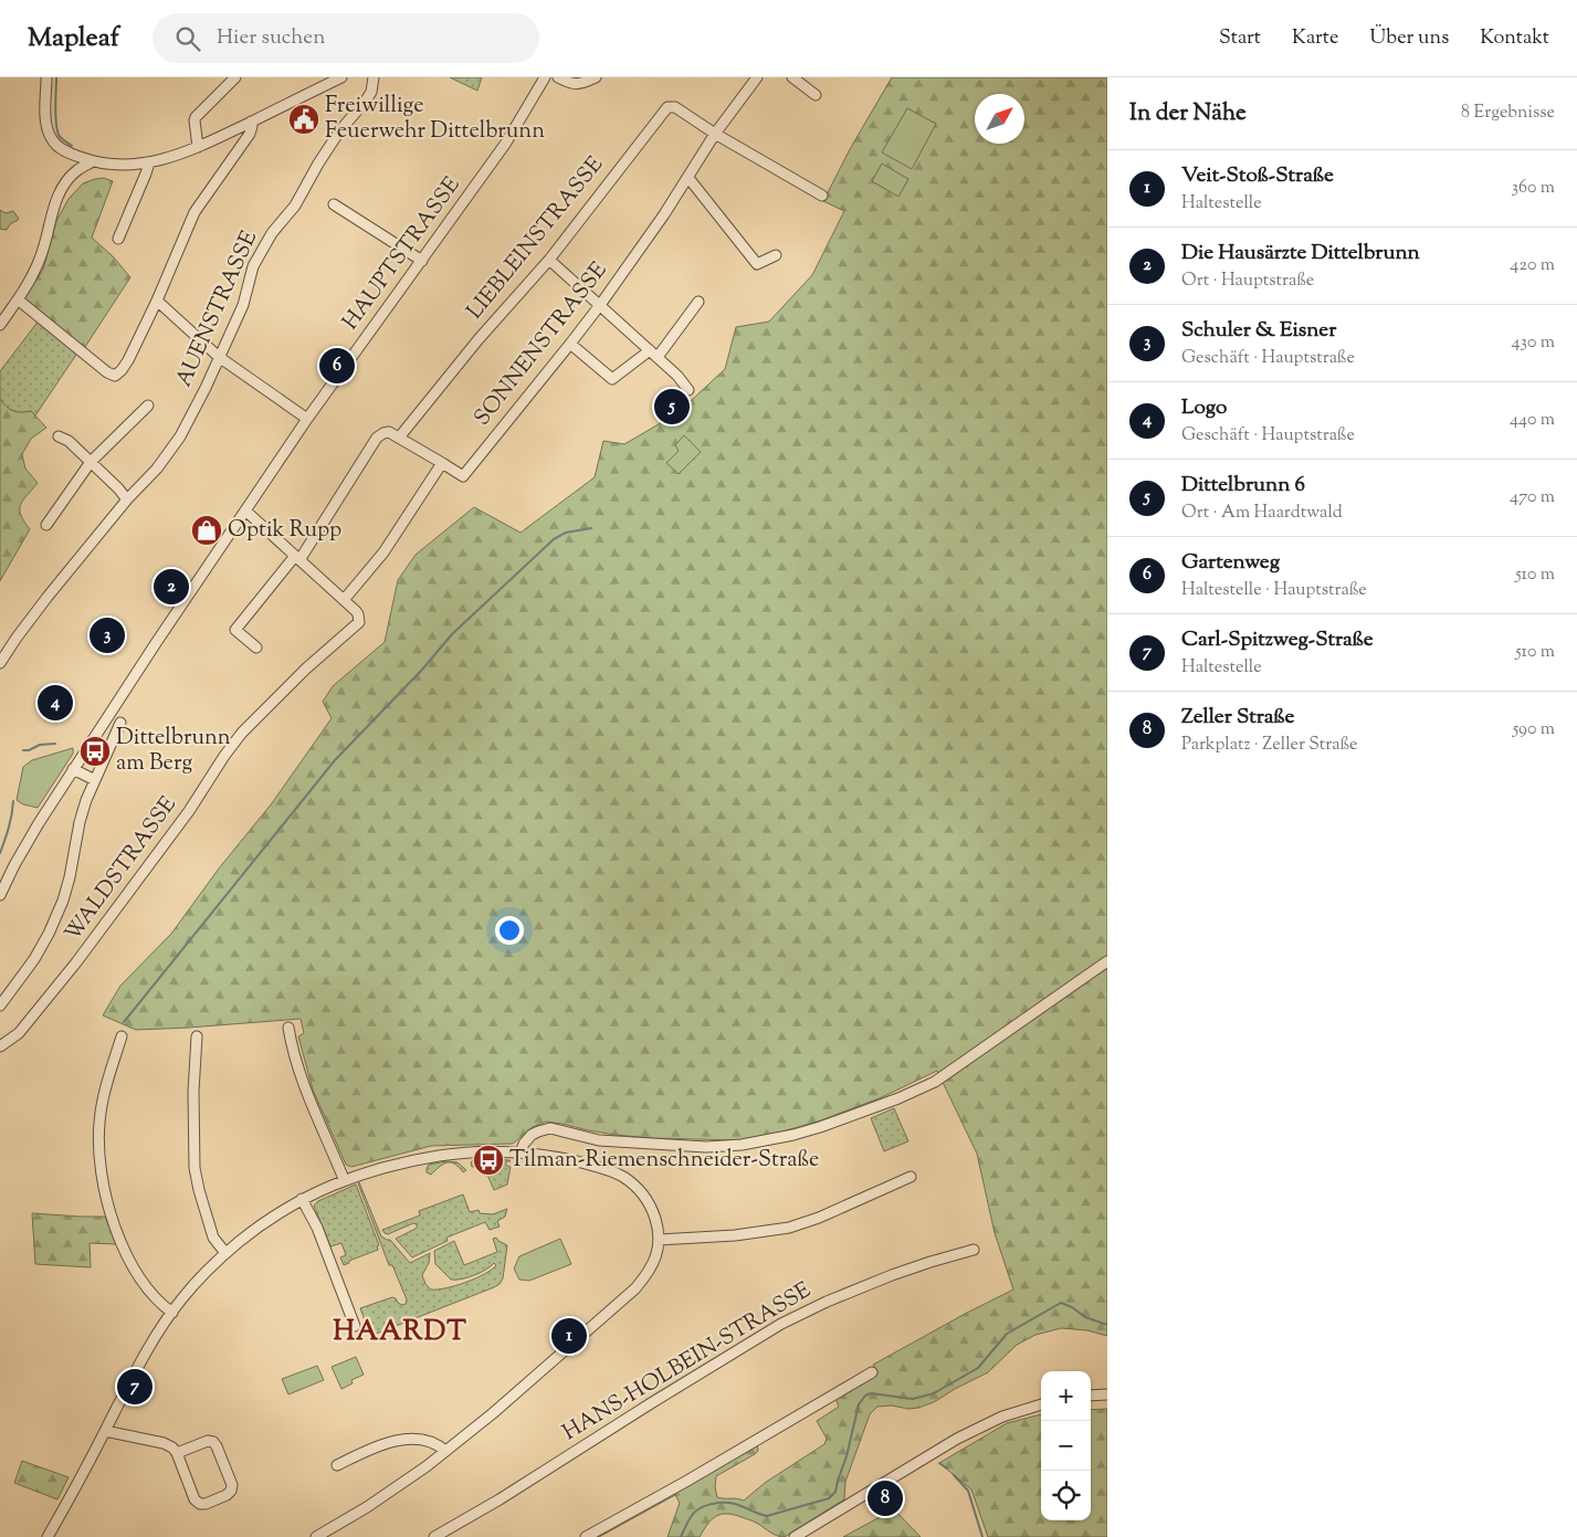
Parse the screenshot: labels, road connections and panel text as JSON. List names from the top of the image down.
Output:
{
  "streets": {
    "street": [
      "LIEBLEINSTRASSE",
      "HAUPTSTRASSE",
      "AUENSTRASSE",
      "SONNENSTRASSE",
      "WALDSTRASSE",
      "HANS-HOLBEIN-STRASSE"
    ]
  },
  "crossings": [
    ["LIEBLEINSTRASSE", "SONNENSTRASSE"]
  ],
  "districts": ["HAARDT"],
  "places": {
    "public building": ["Freiwillige Feuerwehr Dittelbrunn"],
    "shop": ["Optik Rupp"],
    "bus stop": ["Dittelbrunn am Berg", "Tilman-Riemenschneider-Straße"]
  },
  "north": "top right",
  "page": {
    "header": "Mapleaf",
    "search": "Hier suchen",
    "nav": [
      "Start",
      "Karte",
      "Über uns",
      "Kontakt"
    ],
    "heading": ["In der Nähe", "8 Ergebnisse"],
    "list": [
      {
        "mark": "1",
        "name": "Veit-Stoß-Straße",
        "note": "Haltestelle",
        "value": "360 m"
      },
      {
        "mark": "2",
        "name": "Die Hausärzte Dittelbrunn",
        "note": "Ort · Hauptstraße",
        "value": "420 m"
      },
      {
        "mark": "3",
        "name": "Schuler & Eisner",
        "note": "Geschäft · Hauptstraße",
        "value": "430 m"
      },
      {
        "mark": "4",
        "name": "Logo",
        "note": "Geschäft · Hauptstraße",
        "value": "440 m"
      },
      {
        "mark": "5",
        "name": "Dittelbrunn 6",
        "note": "Ort · Am Haardtwald",
        "value": "470 m"
      },
      {
        "mark": "6",
        "name": "Gartenweg",
        "note": "Haltestelle · Hauptstraße",
        "value": "510 m"
      },
      {
        "mark": "7",
        "name": "Carl-Spitzweg-Straße",
        "note": "Haltestelle",
        "value": "510 m"
      },
      {
        "mark": "8",
        "name": "Zeller Straße",
        "note": "Parkplatz · Zeller Straße",
        "value": "590 m"
      }
    ],
    "pins": [
      "6",
      "5",
      "2",
      "3",
      "4",
      "1",
      "7",
      "8"
    ],
    "map_buttons": ["+", "−"]
  }
}
